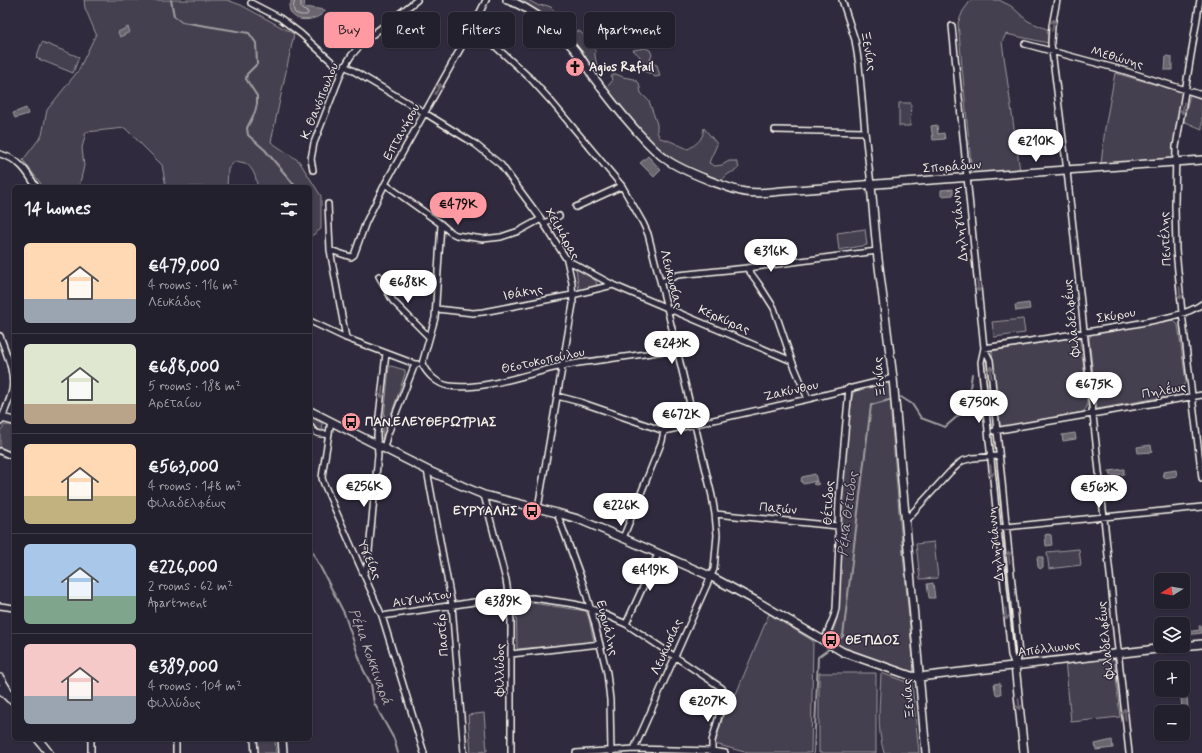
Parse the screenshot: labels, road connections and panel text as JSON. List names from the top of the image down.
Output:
{
  "streets": {
    "street": [
      "Ξενίας",
      "Μεθώνης",
      "Κ. Θανόπουλου",
      "Επτανήσου",
      "Σποράδων",
      "Δηληγιάννη",
      "Χειμάρας",
      "Πεντέλης",
      "Λευκωσίας",
      "Ιθάκης",
      "Σκύρου",
      "Φιλαδελφέως",
      "Κερκύρας",
      "Θεοτοκοπούλου",
      "Ζακύνθου",
      "Πηλέως",
      "Θέτιδος",
      "Παξών",
      "Υγείας",
      "Αιγινήτου",
      "Ευρυάλης",
      "Παστέρ",
      "Απόλλωνος",
      "Φιλλύδος"
    ]
  },
  "crossings": [
    ["Ξενίας", "Σποράδων"],
    ["Ξενίας", "Ζακύνθου"],
    ["Ξενίας", "Απόλλωνος"],
    ["Μεθώνης", "Πεντέλης"],
    ["Μεθώνης", "Φιλαδελφέως"],
    ["Κ. Θανόπουλου", "Χειμάρας"],
    ["Επτανήσου", "Χειμάρας"],
    ["Σποράδων", "Δηληγιάννη"],
    ["Σποράδων", "Πεντέλης"],
    ["Σποράδων", "Φιλαδελφέως"],
    ["Δηληγιάννη", "Σκύρου"],
    ["Δηληγιάννη", "Πηλέως"],
    ["Δηληγιάννη", "Απόλλωνος"],
    ["Χειμάρας", "Ιθάκης"],
    ["Χειμάρας", "Κερκύρας"],
    ["Χειμάρας", "Θεοτοκοπούλου"],
    ["Χειμάρας", "Απόλλωνος"],
    ["Πεντέλης", "Σκύρου"],
    ["Πεντέλης", "Πηλέως"],
    ["Λευκωσίας", "Κερκύρας"],
    ["Λευκωσίας", "Θεοτοκοπούλου"],
    ["Λευκωσίας", "Ζακύνθου"],
    ["Λευκωσίας", "Παξών"],
    ["Λευκωσίας", "Αιγινήτου"],
    ["Λευκωσίας", "Απόλλωνος"],
    ["Ιθάκης", "Κερκύρας"],
    ["Σκύρου", "Φιλαδελφέως"],
    ["Φιλαδελφέως", "Πηλέως"],
    ["Φιλαδελφέως", "Απόλλωνος"],
    ["Ζακύνθου", "Θέτιδος"],
    ["Θέτιδος", "Παξών"],
    ["Θέτιδος", "Απόλλωνος"],
    ["Υγείας", "Αιγινήτου"],
    ["Υγείας", "Απόλλωνος"],
    ["Αιγινήτου", "Ευρυάλης"],
    ["Αιγινήτου", "Παστέρ"],
    ["Αιγινήτου", "Φιλλύδος"],
    ["Ευρυάλης", "Απόλλωνος"],
    ["Παστέρ", "Απόλλωνος"],
    ["Απόλλωνος", "Φιλλύδος"]
  ],
  "one_way": ["Πεντέλης"],
  "water": ["Ρέμα Θέτιδος", "Ρέμα Κοκκιναρά"],
  "places": {
    "church": ["Agios Rafail"],
    "bus stop": ["ΠΑΝ.ΕΛΕΥΘΕΡΩΤΡΙΑΣ", "ΕΥΡΥΑΛΗΣ", "ΘΕΤΙΔΟΣ"]
  },
  "north": "left",
  "page": {
    "chip": [
      "Buy",
      "Rent",
      "Filters",
      "New",
      "Apartment"
    ],
    "price": [
      "€210K",
      "€479K",
      "€316K",
      "€688K",
      "€243K",
      "€675K",
      "€750K",
      "€672K",
      "€256K",
      "€563K",
      "€226K",
      "€419K",
      "€389K",
      "€207K"
    ],
    "heading": "14 homes",
    "list": [
      {
        "name": "€479,000",
        "note": "4 rooms · 116 m² · Λευκάδος"
      },
      {
        "name": "€688,000",
        "note": "5 rooms · 188 m² · Αρεταίου"
      },
      {
        "name": "€563,000",
        "note": "4 rooms · 148 m² · Φιλαδελφέως"
      },
      {
        "name": "€226,000",
        "note": "2 rooms · 62 m² · Apartment"
      },
      {
        "name": "€389,000",
        "note": "4 rooms · 104 m² · Φιλλύδος"
      }
    ],
    "map_buttons": ["+", "−"]
  }
}
